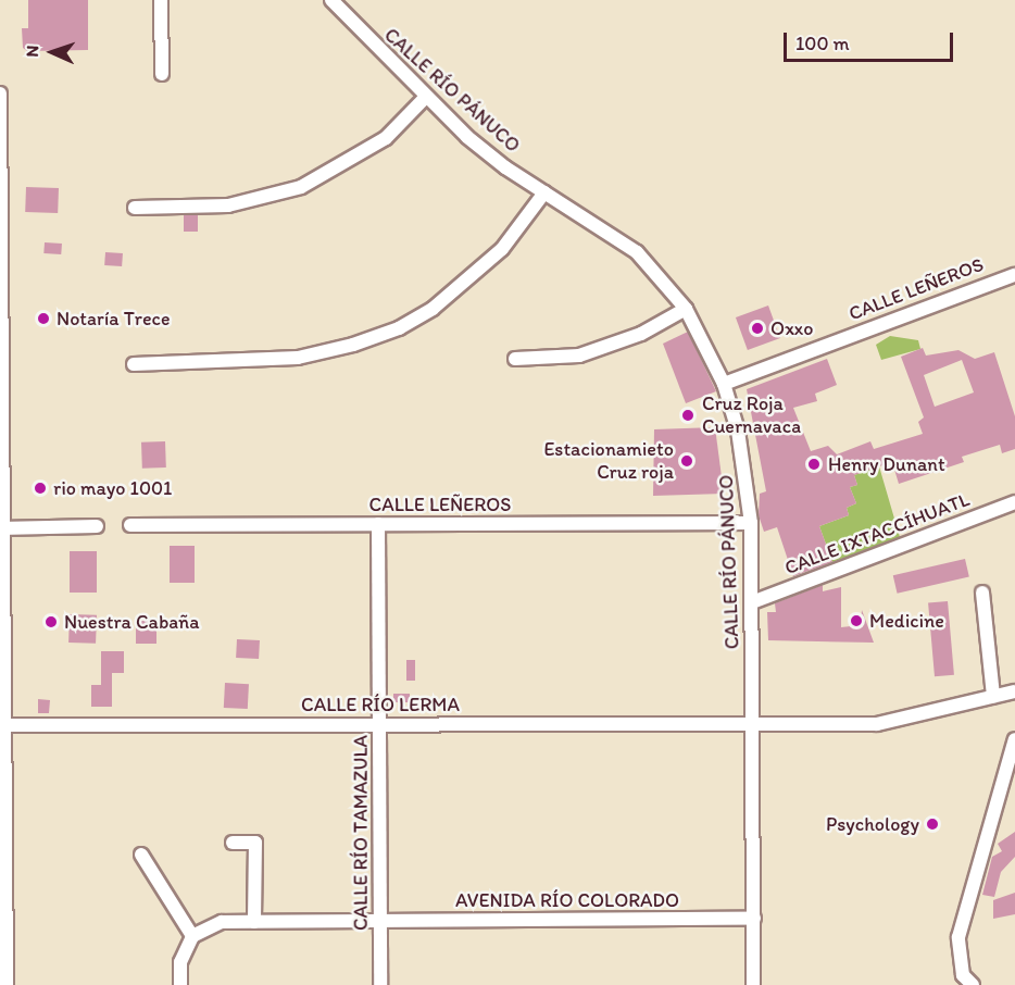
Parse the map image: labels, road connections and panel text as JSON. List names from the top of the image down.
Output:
{
  "streets": {
    "street": [
      "CALLE RÍO PÁNUCO",
      "CALLE LEÑEROS",
      "CALLE IXTACCÍHUATL",
      "CALLE RÍO LERMA",
      "CALLE RÍO TAMAZULA",
      "AVENIDA RÍO COLORADO"
    ]
  },
  "crossings": [
    ["CALLE RÍO PÁNUCO", "CALLE LEÑEROS"],
    ["CALLE RÍO PÁNUCO", "CALLE IXTACCÍHUATL"],
    ["CALLE RÍO PÁNUCO", "CALLE RÍO LERMA"],
    ["CALLE RÍO PÁNUCO", "AVENIDA RÍO COLORADO"],
    ["CALLE LEÑEROS", "CALLE RÍO TAMAZULA"],
    ["CALLE RÍO LERMA", "CALLE RÍO TAMAZULA"],
    ["CALLE RÍO TAMAZULA", "AVENIDA RÍO COLORADO"]
  ],
  "places": [
    "Notaría Trece",
    "Oxxo",
    "Cruz Roja Cuernavaca",
    "Estacionamieto Cruz roja",
    "Henry Dunant",
    "rio mayo 1001",
    "Medicine",
    "Nuestra Cabaña",
    "Psychology"
  ],
  "scale_bar": "100 m",
  "north": "left"
}
